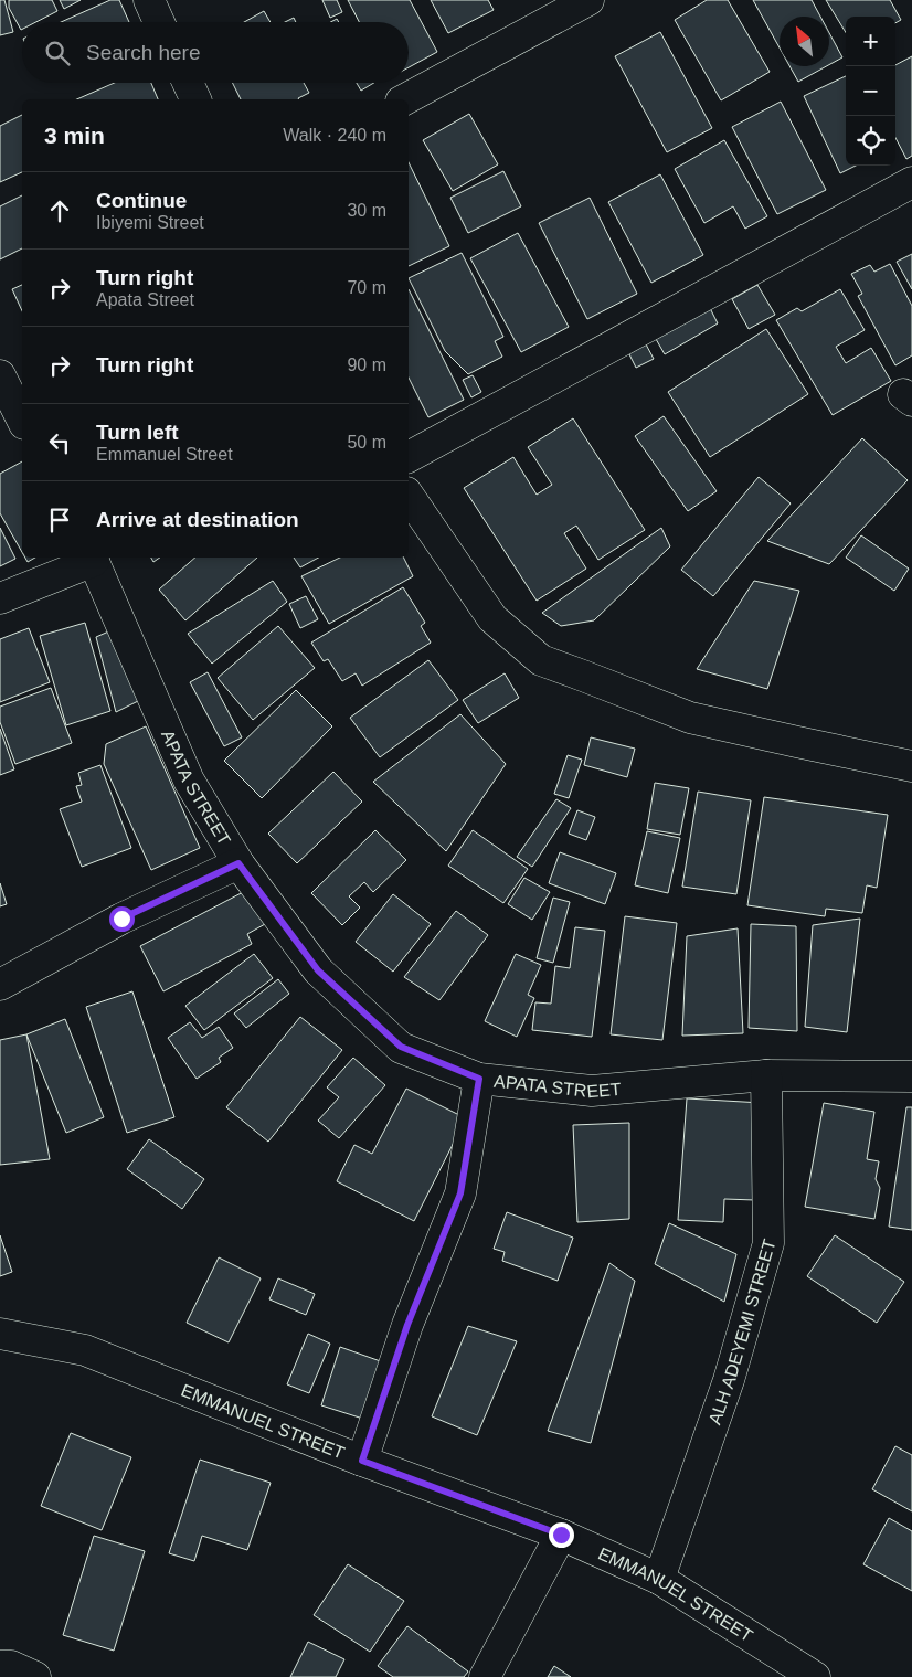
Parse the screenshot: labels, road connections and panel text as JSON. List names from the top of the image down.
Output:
{
  "streets": {
    "street": ["APATA STREET", "ALH ADEYEMI STREET", "EMMANUEL STREET"]
  },
  "crossings": [
    ["APATA STREET", "ALH ADEYEMI STREET"],
    ["ALH ADEYEMI STREET", "EMMANUEL STREET"]
  ],
  "north": "top left",
  "page": {
    "map_buttons": ["+", "−"],
    "search": "Search here",
    "heading": ["3 min", "Walk · 240 m"],
    "list": [
      ["Continue", "Ibiyemi Street", "30 m"],
      ["Turn right", "Apata Street", "70 m"],
      ["Turn right", "90 m"],
      ["Turn left", "Emmanuel Street", "50 m"],
      "Arrive at destination"
    ]
  }
}
